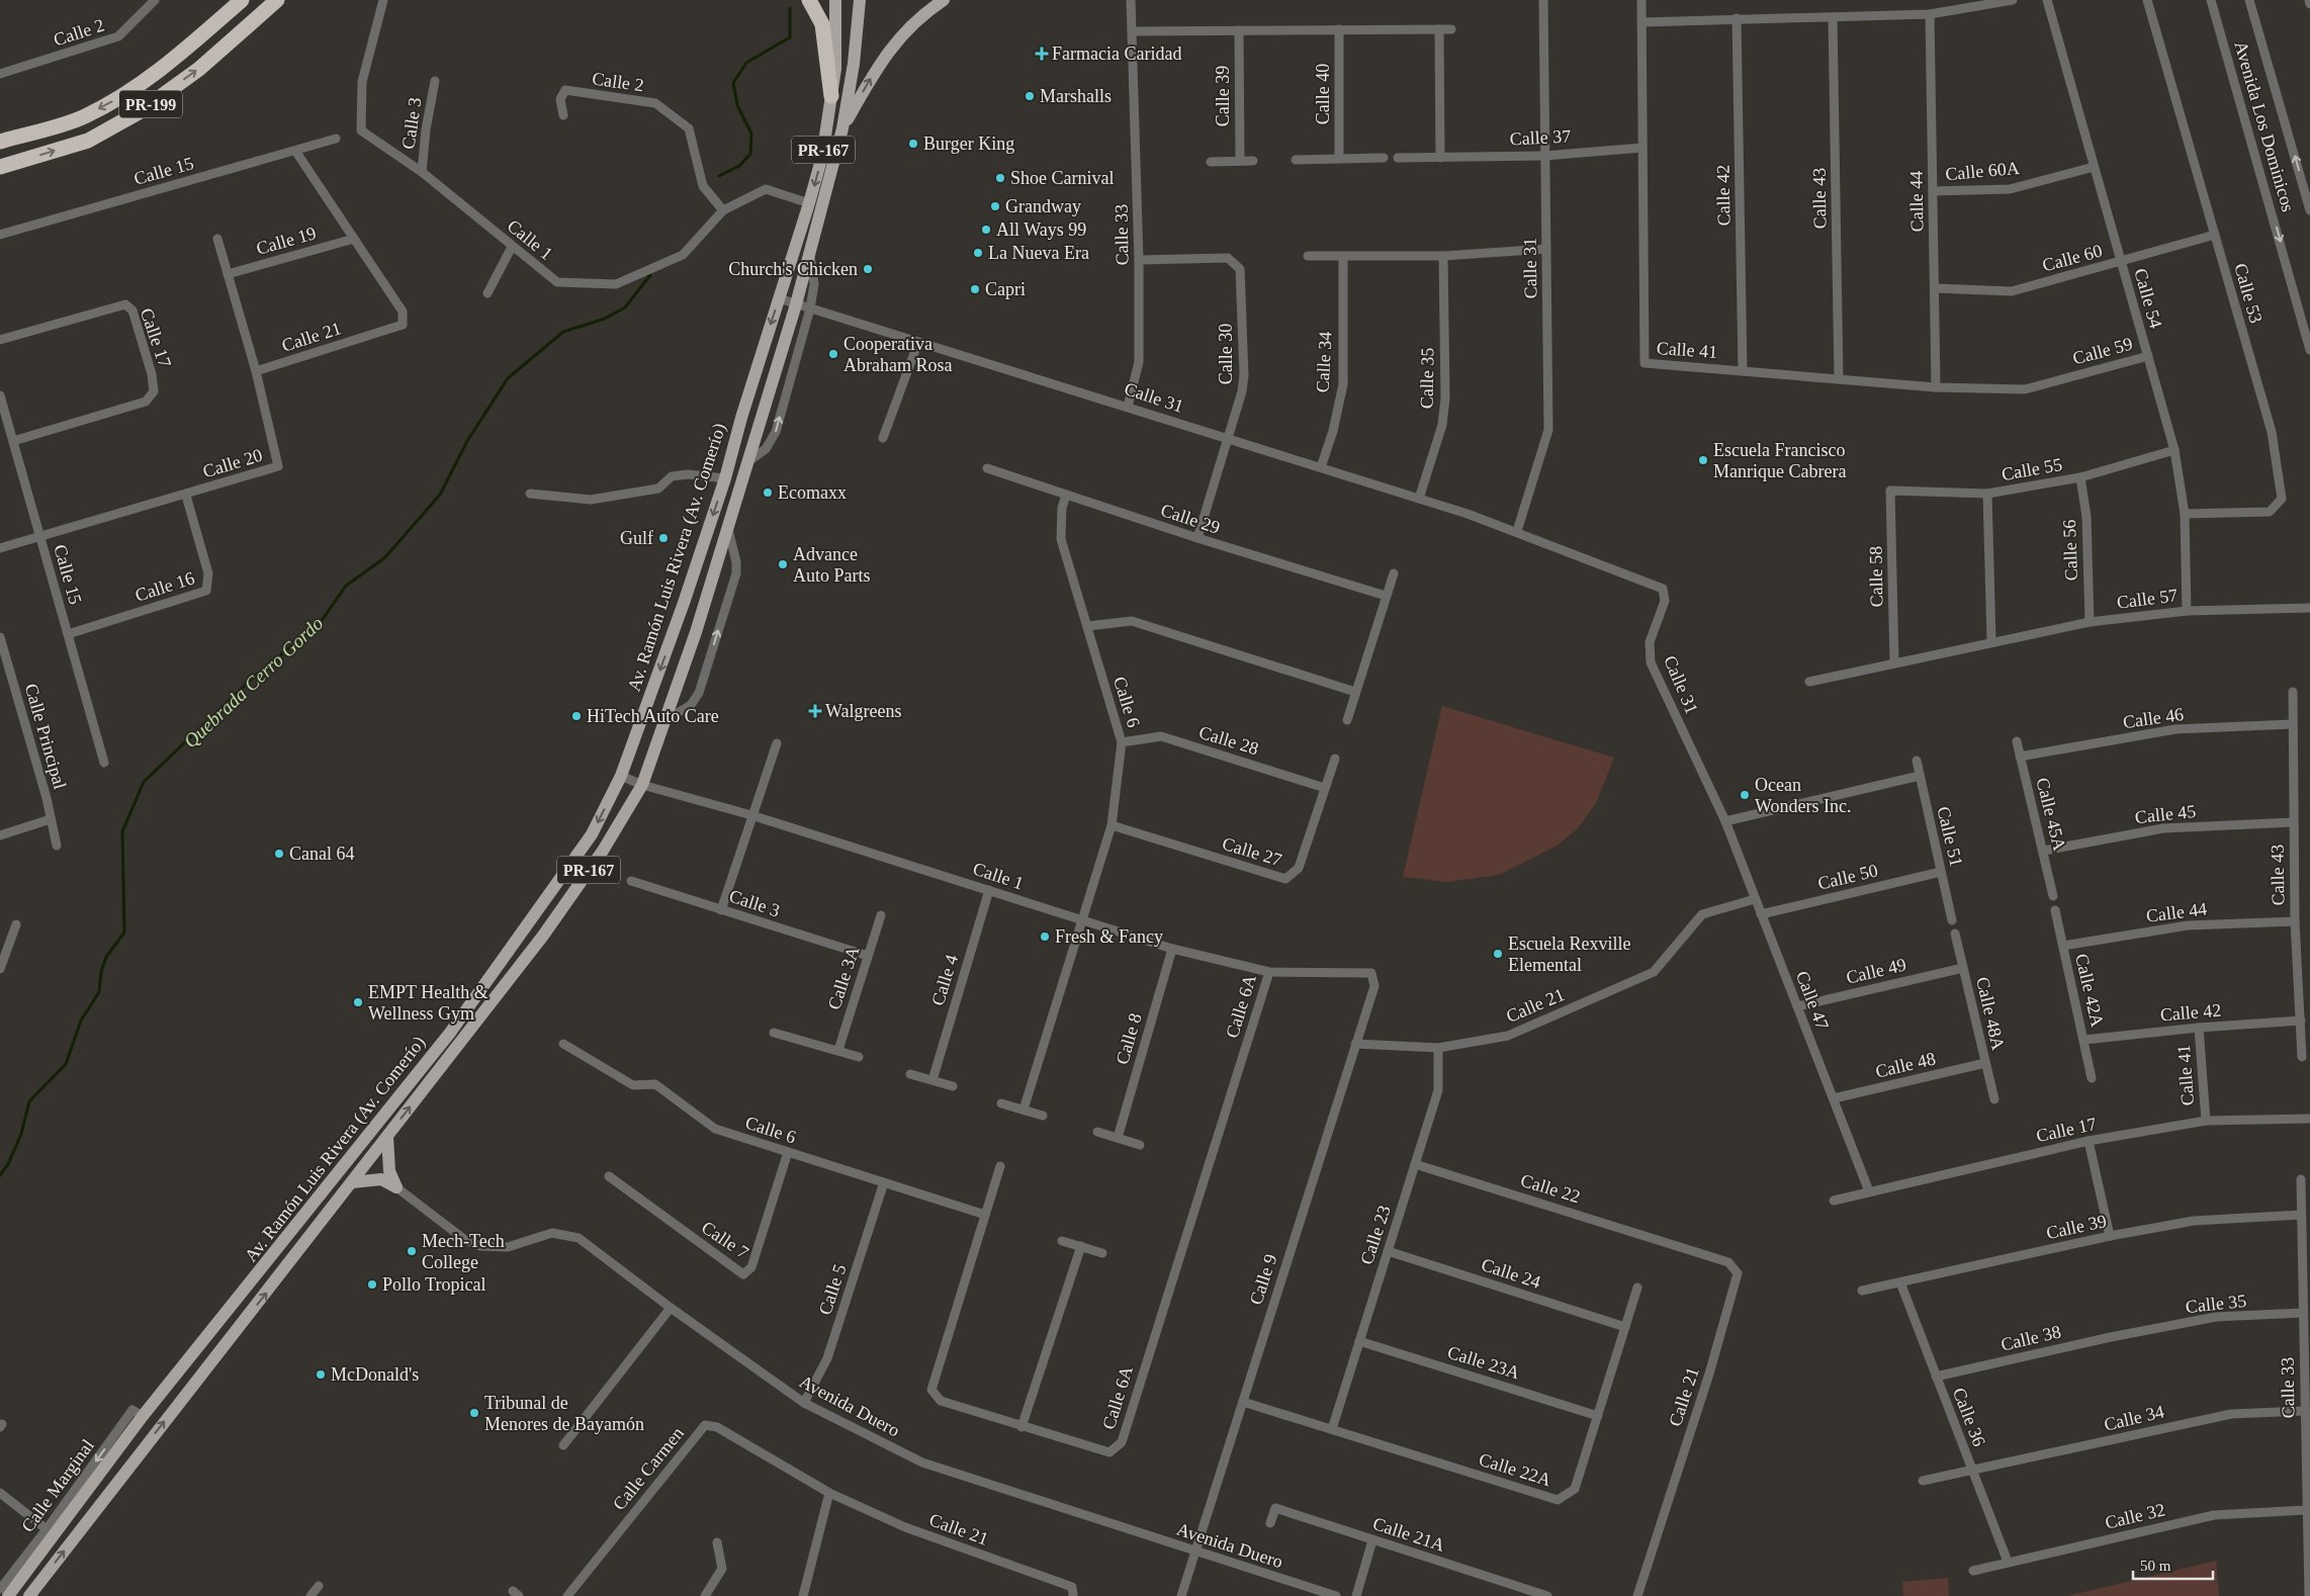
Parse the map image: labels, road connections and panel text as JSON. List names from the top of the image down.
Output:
{
  "streets": {
    "highway": ["PR-199"],
    "main road": ["PR-167", "Av. Ramón Luis Rivera (Av. Comerío)"],
    "street": [
      "Calle 2",
      "Calle 40",
      "Calle 39",
      "Calle 3",
      "Avenida Los Dominicos",
      "Calle 37",
      "Calle 15",
      "Calle 60A",
      "Calle 42",
      "Calle 43",
      "Calle 44",
      "Calle 33",
      "Calle 1",
      "Calle 19",
      "Calle 60",
      "Calle 31",
      "Calle 53",
      "Calle 54",
      "Calle 21",
      "Calle 17",
      "Calle 41",
      "Calle 59",
      "Calle 30",
      "Calle 34",
      "Calle 35",
      "Calle 20",
      "Calle 55",
      "Calle 29",
      "Calle 56",
      "Calle 58",
      "Calle 16",
      "Calle 57",
      "Calle 6",
      "Calle 46",
      "Calle Principal",
      "Calle 28",
      "Calle 45A",
      "Calle 45",
      "Calle 51",
      "Calle 27",
      "Calle 50",
      "Calle 49",
      "Calle 3A",
      "Calle 4",
      "Calle 42A",
      "Calle 47",
      "Calle 6A",
      "Calle 48A",
      "Calle 8",
      "Calle 48",
      "Calle 22",
      "Calle 23",
      "Calle 7",
      "Calle 24",
      "Calle 9",
      "Calle 5",
      "Calle 38",
      "Calle 23A",
      "Avenida Duero",
      "Calle 36",
      "Calle Carmen",
      "Calle 22A",
      "Calle Marginal",
      "Calle 32",
      "Calle 21A"
    ]
  },
  "crossings": [
    ["Calle 2", "Calle 1"],
    ["Calle 39", "Calle 33"],
    ["Calle 39", "Calle 36"],
    ["Calle 3", "Calle 1"],
    ["Calle 3", "Calle 3A"],
    ["Calle 37", "Calle 31"],
    ["Calle 37", "Calle 41"],
    ["Calle 15", "Calle 19"],
    ["Calle 15", "Calle 17"],
    ["Calle 15", "Calle 20"],
    ["Calle 15", "Calle 16"],
    ["Calle 60A", "Calle 44"],
    ["Calle 60A", "Calle 54"],
    ["Calle 42", "Calle 43"],
    ["Calle 42", "Calle 41"],
    ["Calle 42", "Calle 42A"],
    ["Calle 43", "Calle 44"],
    ["Calle 43", "Calle 41"],
    ["Calle 43", "Calle 46"],
    ["Calle 43", "Calle 45"],
    ["Calle 44", "Calle 60"],
    ["Calle 44", "Calle 41"],
    ["Calle 44", "Calle 42A"],
    ["Calle 33", "Calle 31"],
    ["Calle 33", "Calle 30"],
    ["Calle 33", "Calle 34"],
    ["Calle 33", "Calle 35"],
    ["Calle 33", "Calle 32"],
    ["Calle 1", "Av. Ramón Luis Rivera (Av. Comerío)"],
    ["Calle 1", "Calle 6"],
    ["Calle 1", "Calle 4"],
    ["Calle 1", "Calle 6A"],
    ["Calle 1", "Calle 8"],
    ["Calle 1", "Calle 9"],
    ["Calle 19", "Calle 21"],
    ["Calle 19", "Calle 20"],
    ["Calle 60", "Calle 53"],
    ["Calle 60", "Calle 54"],
    ["Calle 31", "Calle 30"],
    ["Calle 31", "Calle 34"],
    ["Calle 31", "Calle 35"],
    ["Calle 31", "Av. Ramón Luis Rivera (Av. Comerío)"],
    ["Calle 31", "Calle 47"],
    ["Calle 53", "Calle 54"],
    ["Calle 54", "Calle 59"],
    ["Calle 54", "Calle 55"],
    ["Calle 54", "Calle 57"],
    ["Calle 21", "Calle 20"],
    ["Calle 21", "Calle 47"],
    ["Calle 21", "Calle 22"],
    ["Calle 21", "Calle 23"],
    ["Calle 21", "Calle 9"],
    ["Calle 21", "Calle Carmen"],
    ["Calle 17", "Calle 41"],
    ["Calle 17", "Calle 47"],
    ["Calle 41", "Calle 59"],
    ["Calle 30", "Calle 29"],
    ["Calle 34", "Calle 36"],
    ["Calle 35", "Calle 38"],
    ["Calle 20", "Calle 16"],
    ["Calle 55", "Calle 56"],
    ["Calle 55", "Calle 58"],
    ["Calle 29", "Calle 6"],
    ["Calle 56", "Calle 57"],
    ["Av. Ramón Luis Rivera (Av. Comerío)", "Calle Marginal"],
    ["Calle 58", "Calle 57"],
    ["Calle 6", "Calle 28"],
    ["Calle 6", "Calle 27"],
    ["Calle 6", "Calle 6A"],
    ["Calle 6", "Calle 7"],
    ["Calle 6", "Calle 5"],
    ["Calle 46", "Calle 45A"],
    ["Calle 28", "Calle 27"],
    ["Calle 45A", "Calle 45"],
    ["Calle 51", "Calle 50"],
    ["Calle 50", "Calle 47"],
    ["Calle 49", "Calle 47"],
    ["Calle 49", "Calle 48A"],
    ["Calle 47", "Calle 48"],
    ["Calle 48A", "Calle 48"],
    ["Calle 22", "Calle 23"],
    ["Calle 23", "Calle 24"],
    ["Calle 23", "Calle 23A"],
    ["Calle 23", "Calle 22A"],
    ["Calle 24", "Calle 22A"],
    ["Calle 9", "Avenida Duero"],
    ["Calle 9", "Calle 22A"],
    ["Calle 5", "Avenida Duero"],
    ["Calle 38", "Calle 36"],
    ["Calle 23A", "Calle 22A"],
    ["Calle 36", "Calle 32"]
  ],
  "one_way": ["Calle Marginal"],
  "water": ["Quebrada Cerro Gordo"],
  "places": {
    "health": ["Farmacia Caridad", "Walgreens"],
    "other": [
      "Marshalls",
      "Burger King",
      "Shoe Carnival",
      "Grandway",
      "All Ways 99",
      "La Nueva Era",
      "Church's Chicken",
      "Capri",
      "Cooperativa Abraham Rosa",
      "Escuela Francisco Manrique Cabrera",
      "Ecomaxx",
      "Gulf",
      "Advance Auto Parts",
      "HiTech Auto Care",
      "Ocean Wonders Inc.",
      "Canal 64",
      "Fresh & Fancy",
      "Escuela Rexville Elemental",
      "EMPT Health & Wellness Gym",
      "Mech-Tech College",
      "Pollo Tropical",
      "McDonald's",
      "Tribunal de Menores de Bayamón"
    ]
  },
  "scale_bar": "50 m"
}
